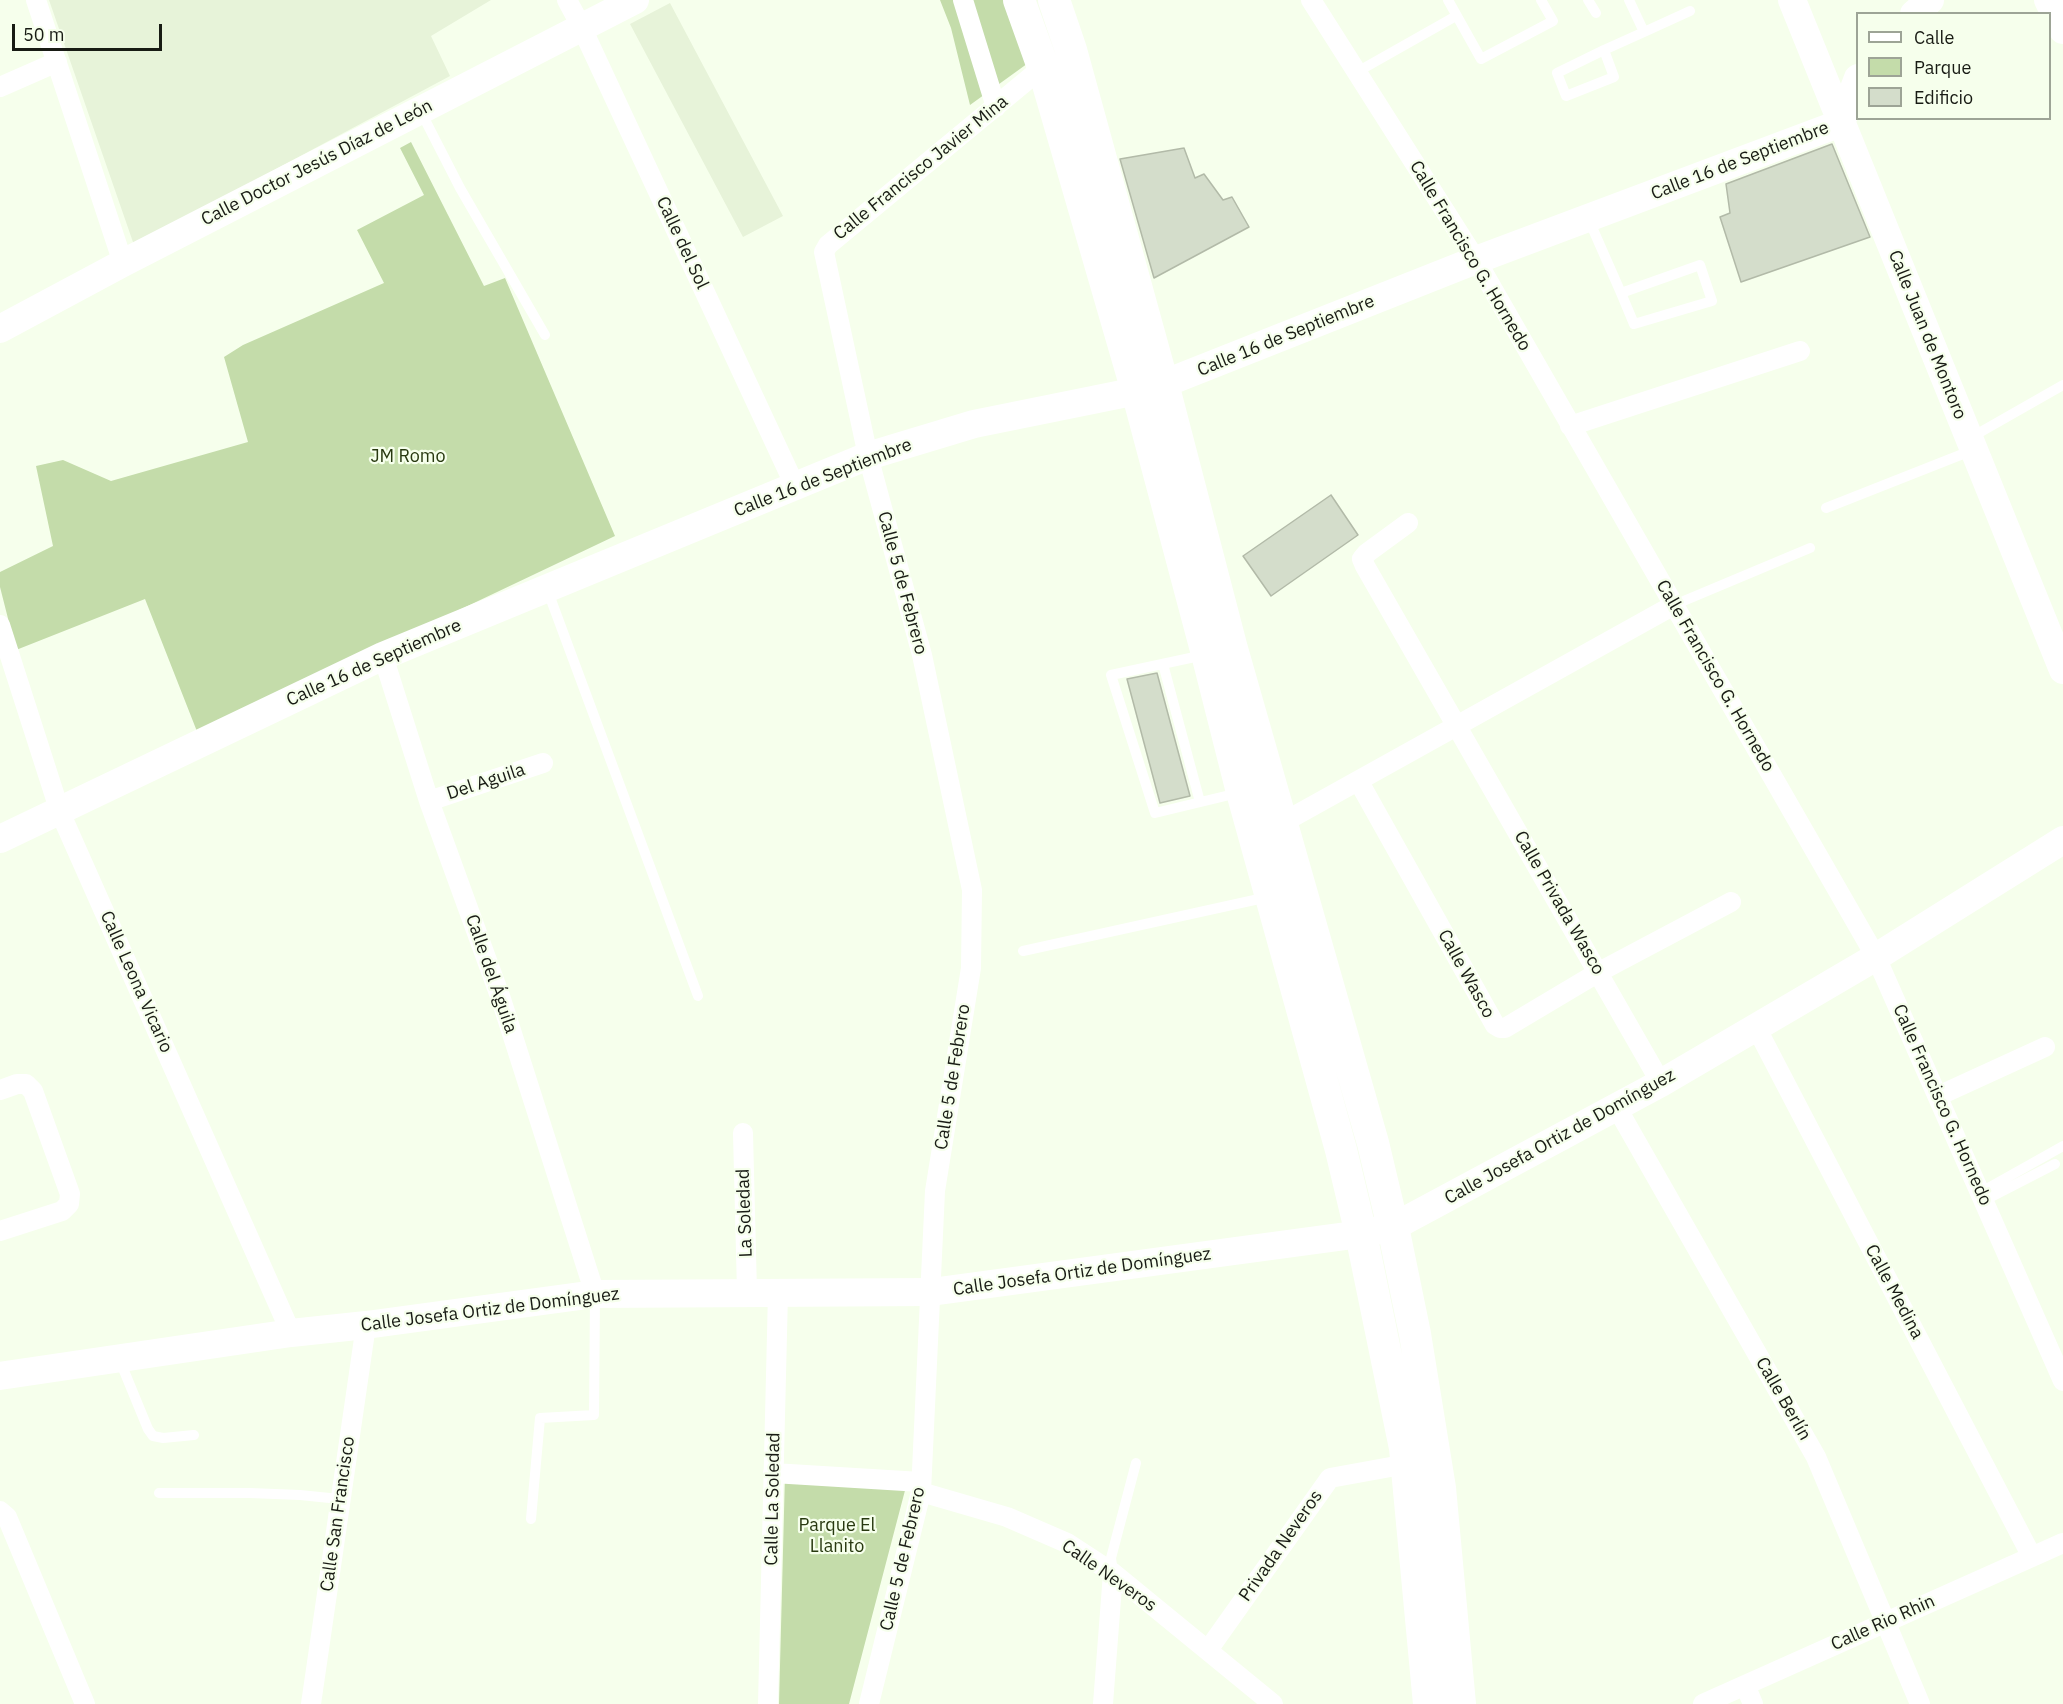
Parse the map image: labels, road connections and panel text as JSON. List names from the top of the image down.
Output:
{
  "streets": {
    "main road": [
      "Calle 16 de Septiembre",
      "Calle Doctor Jesús Díaz de León",
      "Calle Juan de Montoro",
      "Calle Josefa Ortiz de Domínguez"
    ],
    "street": [
      "Calle Francisco Javier Mina",
      "Calle del Sol",
      "Calle Francisco G. Hornedo",
      "Calle 5 de Febrero",
      "Del Aguila",
      "Calle Privada Wasco",
      "Calle del Águila",
      "Calle Wasco",
      "Calle Leona Vicario",
      "La Soledad",
      "Calle Medina",
      "Calle Berlín",
      "Calle La Soledad",
      "Calle San Francisco",
      "Privada Neveros",
      "Calle Neveros",
      "Calle Rio Rhin"
    ]
  },
  "crossings": [
    ["Calle 16 de Septiembre", "Calle Francisco Javier Mina"],
    ["Calle 16 de Septiembre", "Calle del Sol"],
    ["Calle 16 de Septiembre", "Calle Francisco G. Hornedo"],
    ["Calle 16 de Septiembre", "Calle Juan de Montoro"],
    ["Calle 16 de Septiembre", "Calle 5 de Febrero"],
    ["Calle 16 de Septiembre", "Calle del Águila"],
    ["Calle 16 de Septiembre", "Calle Leona Vicario"],
    ["Calle Doctor Jesús Díaz de León", "Calle del Sol"],
    ["Calle Francisco Javier Mina", "Calle 5 de Febrero"],
    ["Calle Francisco G. Hornedo", "Calle Josefa Ortiz de Domínguez"],
    ["Calle 5 de Febrero", "Calle Josefa Ortiz de Domínguez"],
    ["Calle 5 de Febrero", "Calle Neveros"],
    ["Del Aguila", "Calle del Águila"],
    ["Calle Privada Wasco", "Calle Wasco"],
    ["Calle Privada Wasco", "Calle Josefa Ortiz de Domínguez"],
    ["Calle del Águila", "Calle Josefa Ortiz de Domínguez"],
    ["Calle Leona Vicario", "Calle Josefa Ortiz de Domínguez"],
    ["Calle Josefa Ortiz de Domínguez", "La Soledad"],
    ["Calle Josefa Ortiz de Domínguez", "Calle Medina"],
    ["Calle Josefa Ortiz de Domínguez", "Calle Berlín"],
    ["Calle Josefa Ortiz de Domínguez", "Calle La Soledad"],
    ["Calle Josefa Ortiz de Domínguez", "Calle San Francisco"],
    ["Calle Medina", "Calle Rio Rhin"],
    ["Calle Berlín", "Calle Rio Rhin"],
    ["Calle La Soledad", "Calle Neveros"],
    ["Privada Neveros", "Calle Neveros"]
  ],
  "parks": ["JM Romo", "Parque El Llanito"],
  "legend": ["Calle", "Parque", "Edificio"],
  "scale_bar": "50 m"
}
